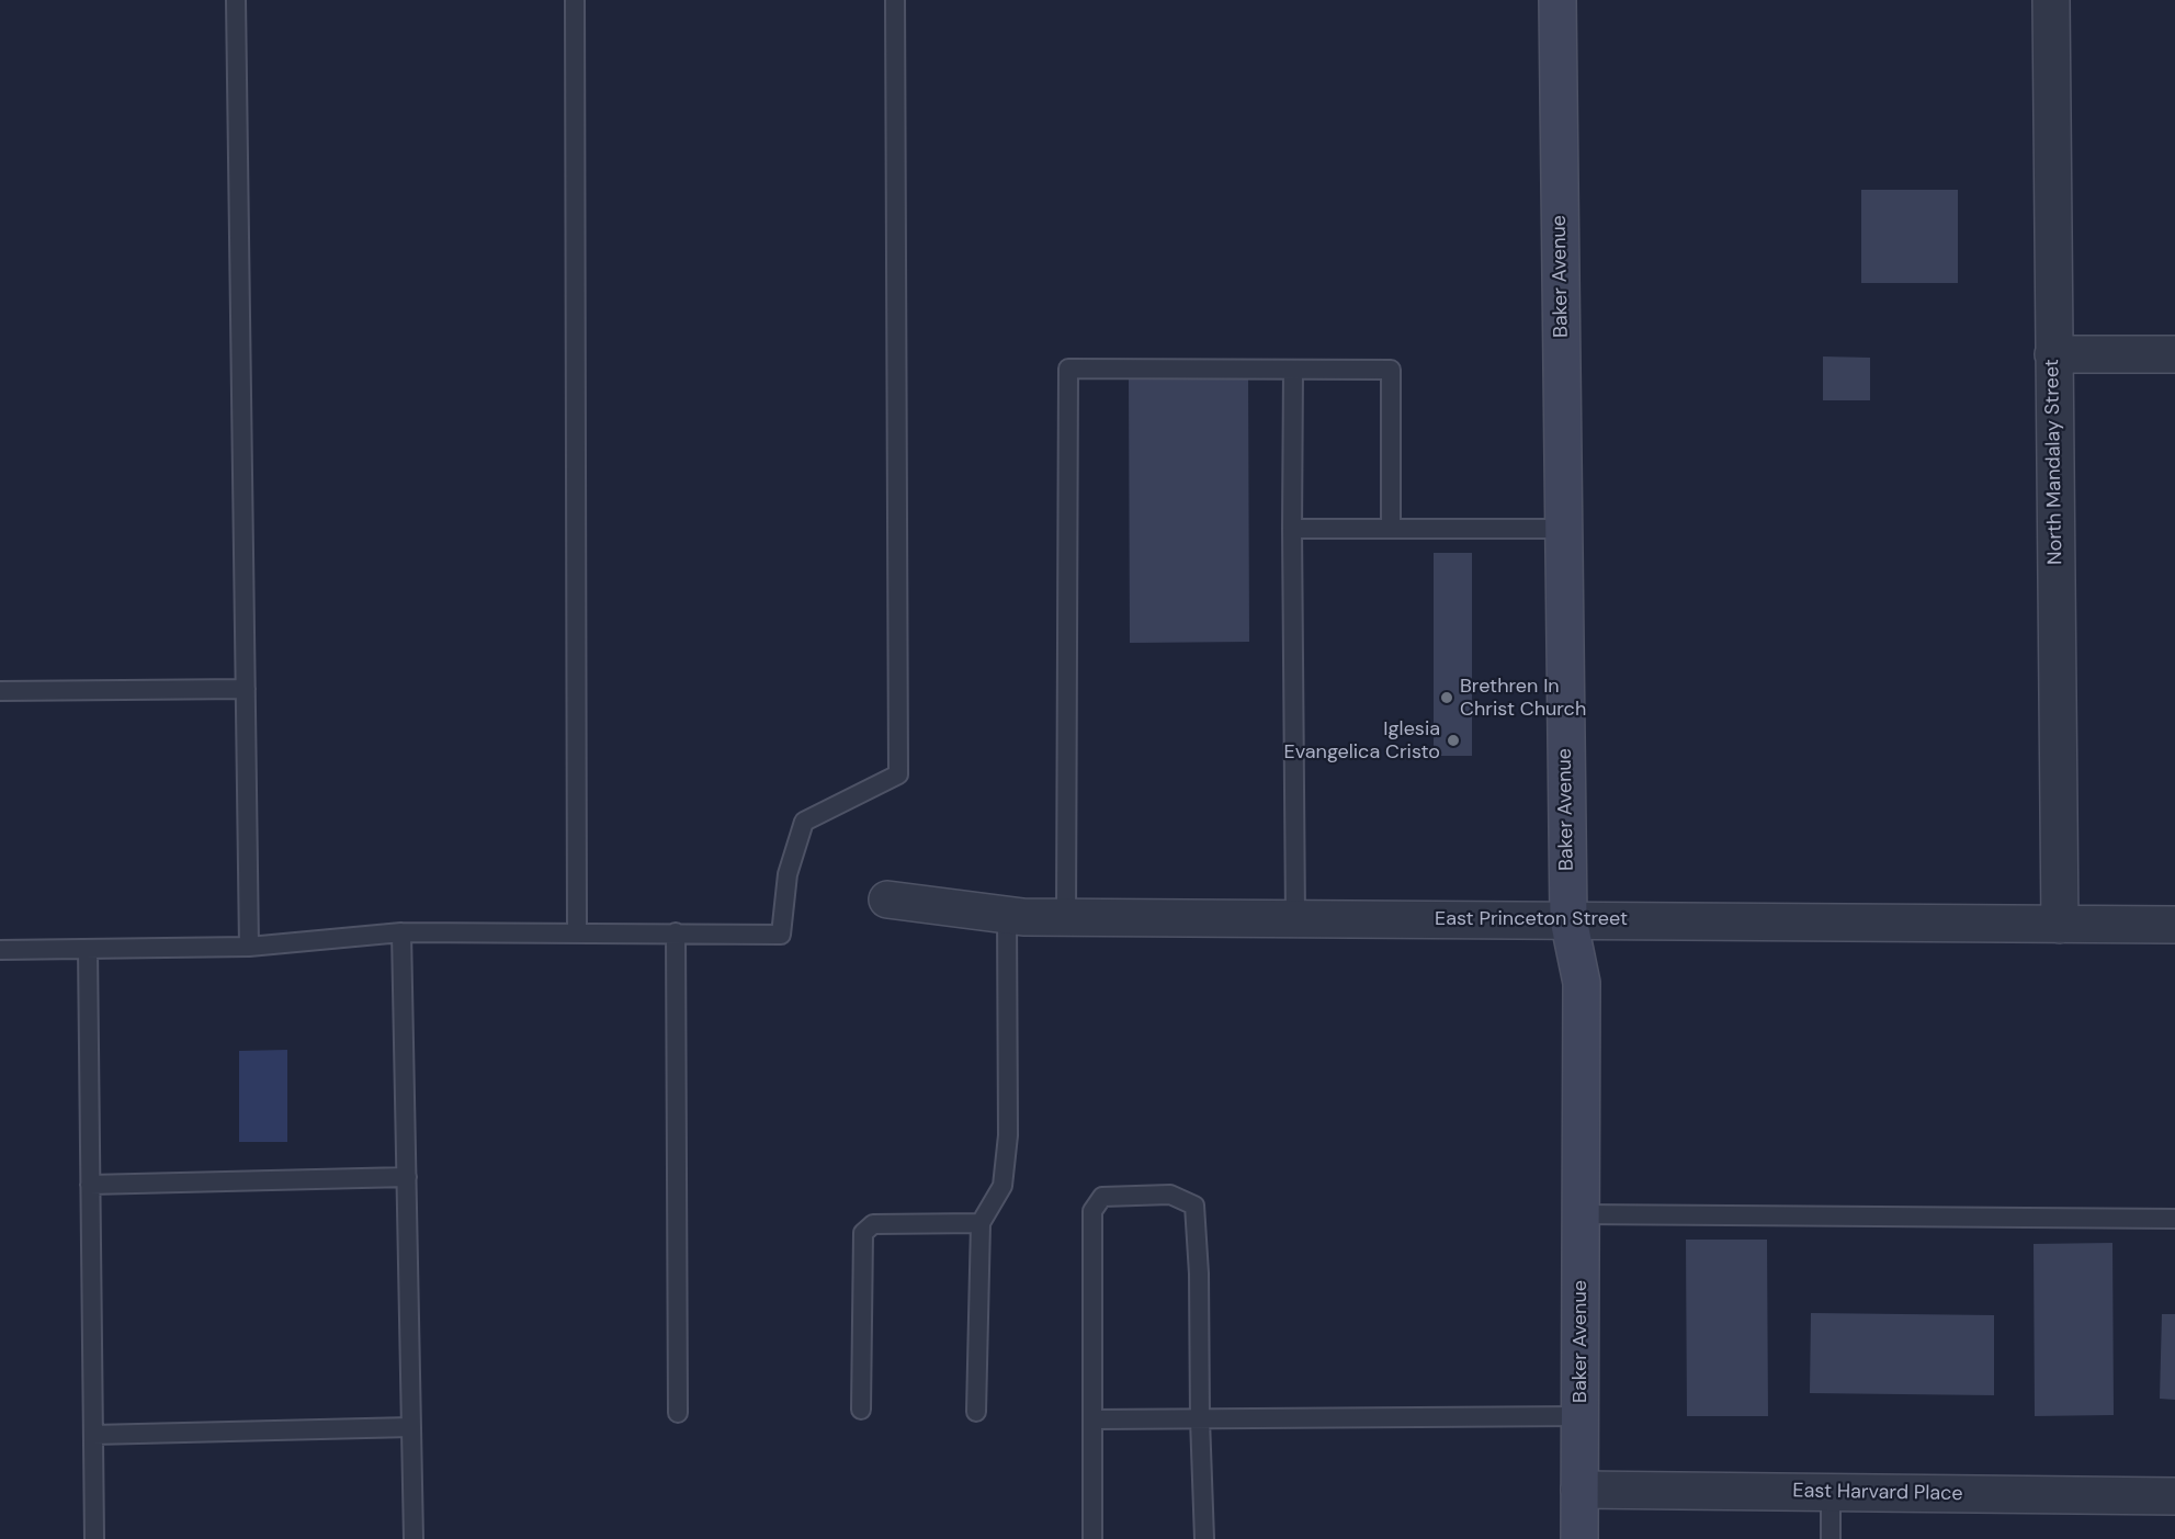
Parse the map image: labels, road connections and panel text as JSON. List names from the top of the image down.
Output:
{
  "streets": {
    "street": [
      "Baker Avenue",
      "North Mandalay Street",
      "East Princeton Street",
      "East Harvard Place"
    ]
  },
  "crossings": [
    ["Baker Avenue", "East Princeton Street"],
    ["Baker Avenue", "East Harvard Place"],
    ["North Mandalay Street", "East Princeton Street"]
  ],
  "places": ["Brethren In Christ Church", "Iglesia Evangelica Cristo"]
}
